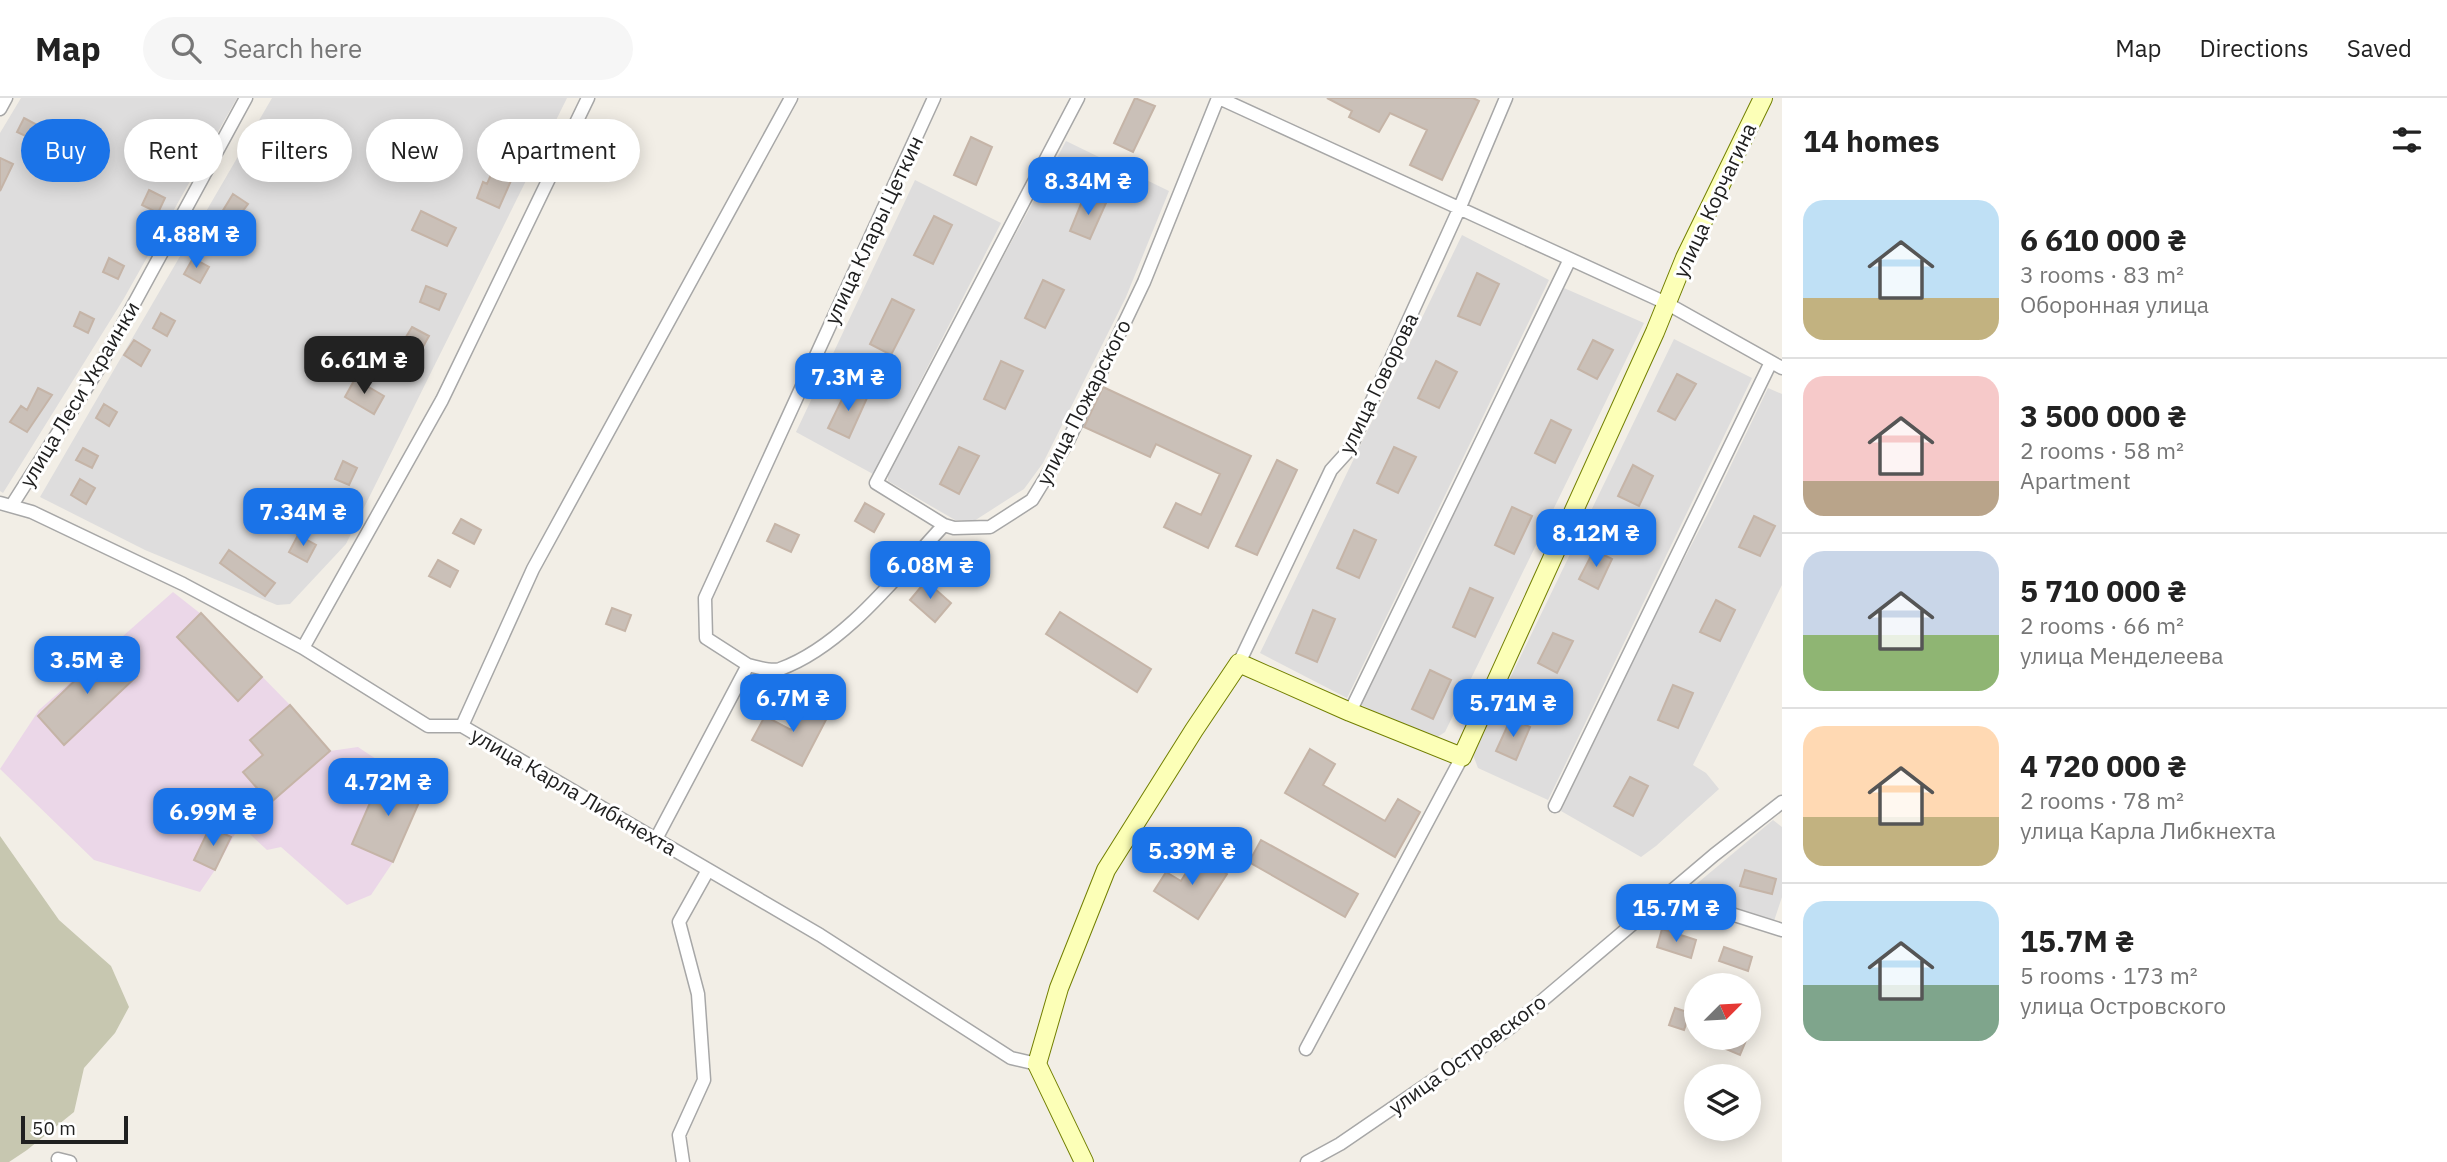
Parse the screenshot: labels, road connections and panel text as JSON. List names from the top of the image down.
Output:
{
  "streets": {
    "street": [
      "улица Корчагина",
      "улица Клары Цеткин",
      "улица Говорова",
      "улица Леси Украинки",
      "улица Пожарского",
      "улица Карла Либкнехта",
      "улица Островского"
    ]
  },
  "crossings": [
    ["улица Говорова", "улица Карла Либкнехта"],
    ["улица Леси Украинки", "улица Карла Либкнехта"]
  ],
  "scale_bar": "50 m",
  "north": "top right",
  "page": {
    "header": "Map",
    "search": "Search here",
    "nav": ["Map", "Directions", "Saved"],
    "heading": "14 homes",
    "chip": [
      "Buy",
      "Rent",
      "Filters",
      "New",
      "Apartment"
    ],
    "price": [
      "8.34M ₴",
      "4.88M ₴",
      "6.61M ₴",
      "7.3M ₴",
      "7.34M ₴",
      "8.12M ₴",
      "6.08M ₴",
      "3.5M ₴",
      "6.7M ₴",
      "5.71M ₴",
      "4.72M ₴",
      "6.99M ₴",
      "5.39M ₴",
      "15.7M ₴"
    ],
    "list": [
      {
        "name": "6 610 000 ₴",
        "note": "3 rooms · 83 m² · Оборонная улица"
      },
      {
        "name": "3 500 000 ₴",
        "note": "2 rooms · 58 m² · Apartment"
      },
      {
        "name": "5 710 000 ₴",
        "note": "2 rooms · 66 m² · улица Менделеева"
      },
      {
        "name": "4 720 000 ₴",
        "note": "2 rooms · 78 m² · улица Карла Либкнехта"
      },
      {
        "name": "15.7M ₴",
        "note": "5 rooms · 173 m² · улица Островского"
      }
    ],
    "scale": "50 m"
  }
}
